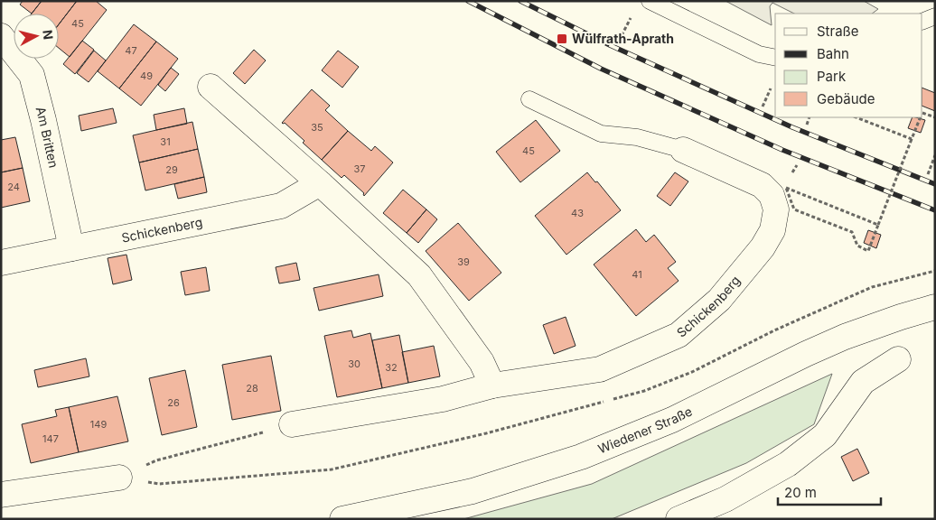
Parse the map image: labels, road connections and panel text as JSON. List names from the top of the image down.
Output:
{
  "streets": {
    "street": ["Am Britten", "Schickenberg", "Wiedener Straße"]
  },
  "crossings": [
    ["Am Britten", "Schickenberg"]
  ],
  "places": {
    "transit": ["Wülfrath-Aprath"]
  },
  "house_numbers": [
    "45",
    "47",
    "49",
    "35",
    "31",
    "45",
    "37",
    "29",
    "24",
    "43",
    "39",
    "41",
    "30",
    "32",
    "28",
    "26",
    "149",
    "147"
  ],
  "legend": [
    "Straße",
    "Bahn",
    "Park",
    "Gebäude"
  ],
  "scale_bar": "20 m",
  "north": "right"
}
